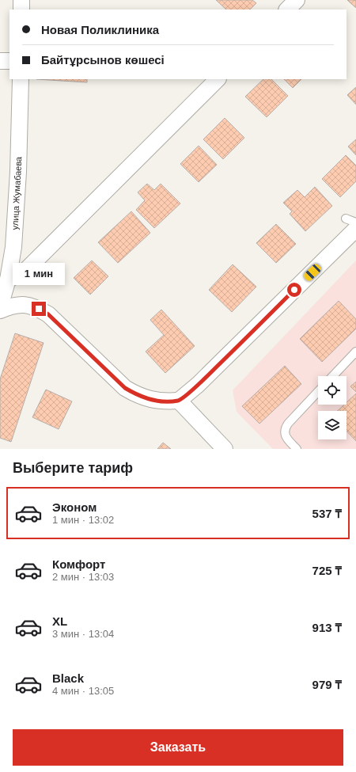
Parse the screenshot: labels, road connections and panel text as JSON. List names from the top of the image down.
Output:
{
  "streets": {
    "street": ["улица Жумабаева"]
  },
  "page": {
    "banner": ["Новая Поликлиника", "Байтұрсынов көшесі"],
    "bubble": "1 мин",
    "heading": "Выберите тариф",
    "list": [
      {
        "name": "Эконом",
        "note": "1 мин · 13:02",
        "value": "537 ₸"
      },
      {
        "name": "Комфорт",
        "note": "2 мин · 13:03",
        "value": "725 ₸"
      },
      {
        "name": "XL",
        "note": "3 мин · 13:04",
        "value": "913 ₸"
      },
      {
        "name": "Black",
        "note": "4 мин · 13:05",
        "value": "979 ₸"
      }
    ],
    "buttons": "Заказать"
  }
}
